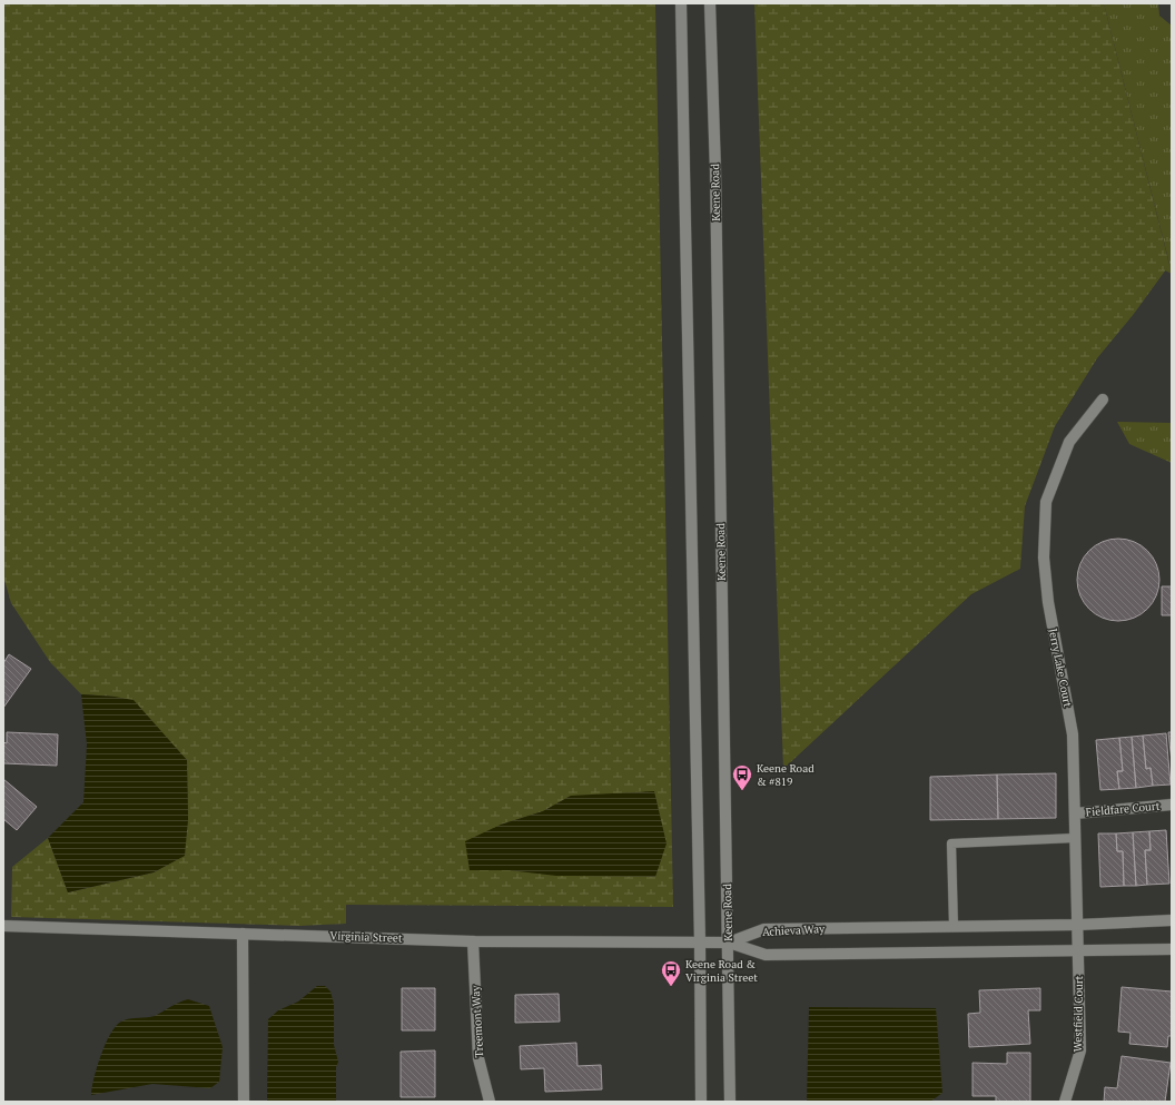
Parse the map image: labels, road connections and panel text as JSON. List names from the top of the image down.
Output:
{
  "streets": {
    "street": [
      "Keene Road",
      "Jerry Lake Court",
      "Fieldfare Court",
      "Achieva Way",
      "Virginia Street",
      "Westfield Court",
      "Treemont Way"
    ]
  },
  "crossings": [
    ["Keene Road", "Achieva Way"],
    ["Keene Road", "Virginia Street"],
    ["Jerry Lake Court", "Fieldfare Court"],
    ["Jerry Lake Court", "Achieva Way"],
    ["Jerry Lake Court", "Westfield Court"],
    ["Achieva Way", "Virginia Street"],
    ["Achieva Way", "Westfield Court"],
    ["Virginia Street", "Treemont Way"]
  ],
  "places": {
    "bus stop": ["Keene Road & #819", "Keene Road & Virginia Street"]
  }
}
